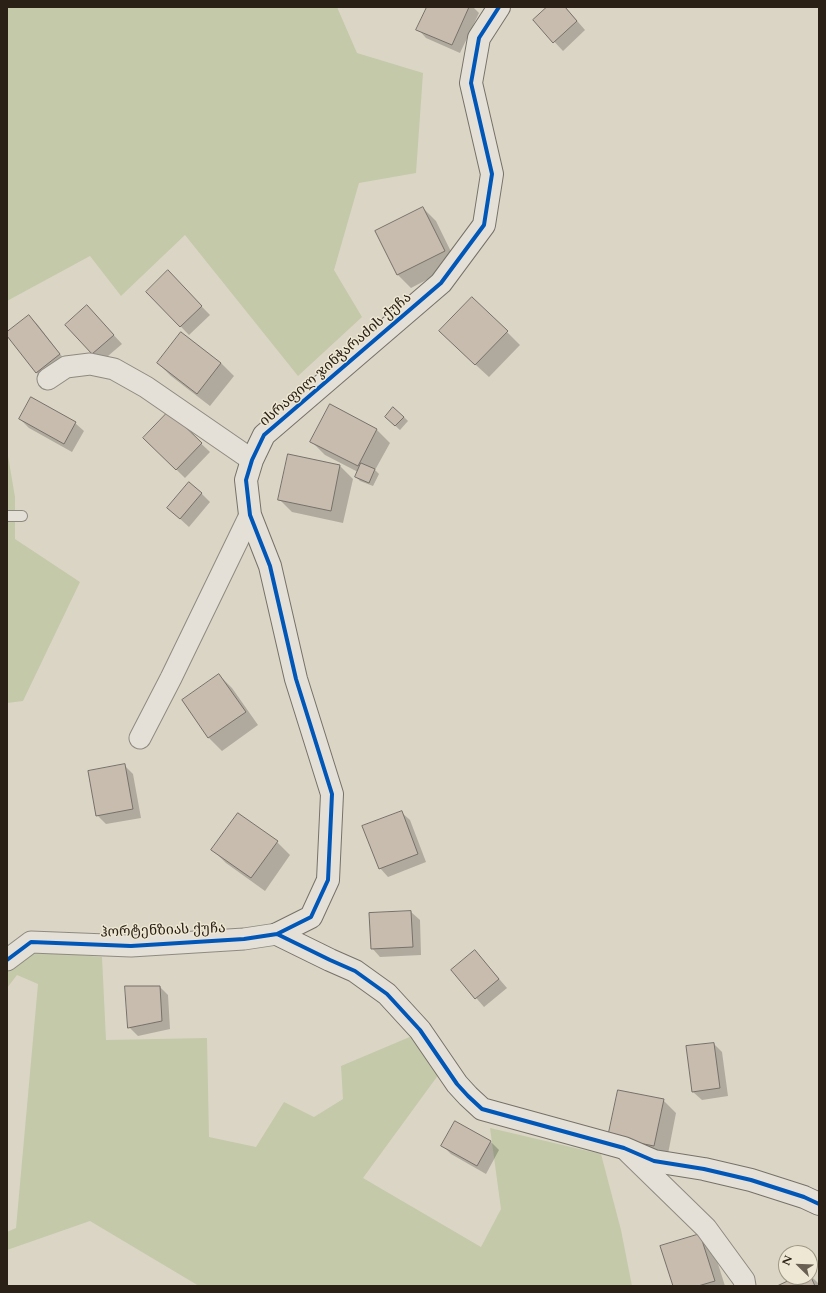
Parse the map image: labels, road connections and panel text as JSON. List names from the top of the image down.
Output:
{
  "streets": {
    "street": ["ისრაფილ ჯინჭარაძის ქუჩა", "ჰორტენზიას ქუჩა"]
  },
  "crossings": [
    ["ისრაფილ ჯინჭარაძის ქუჩა", "ჰორტენზიას ქუჩა"]
  ],
  "north": "top left"
}
